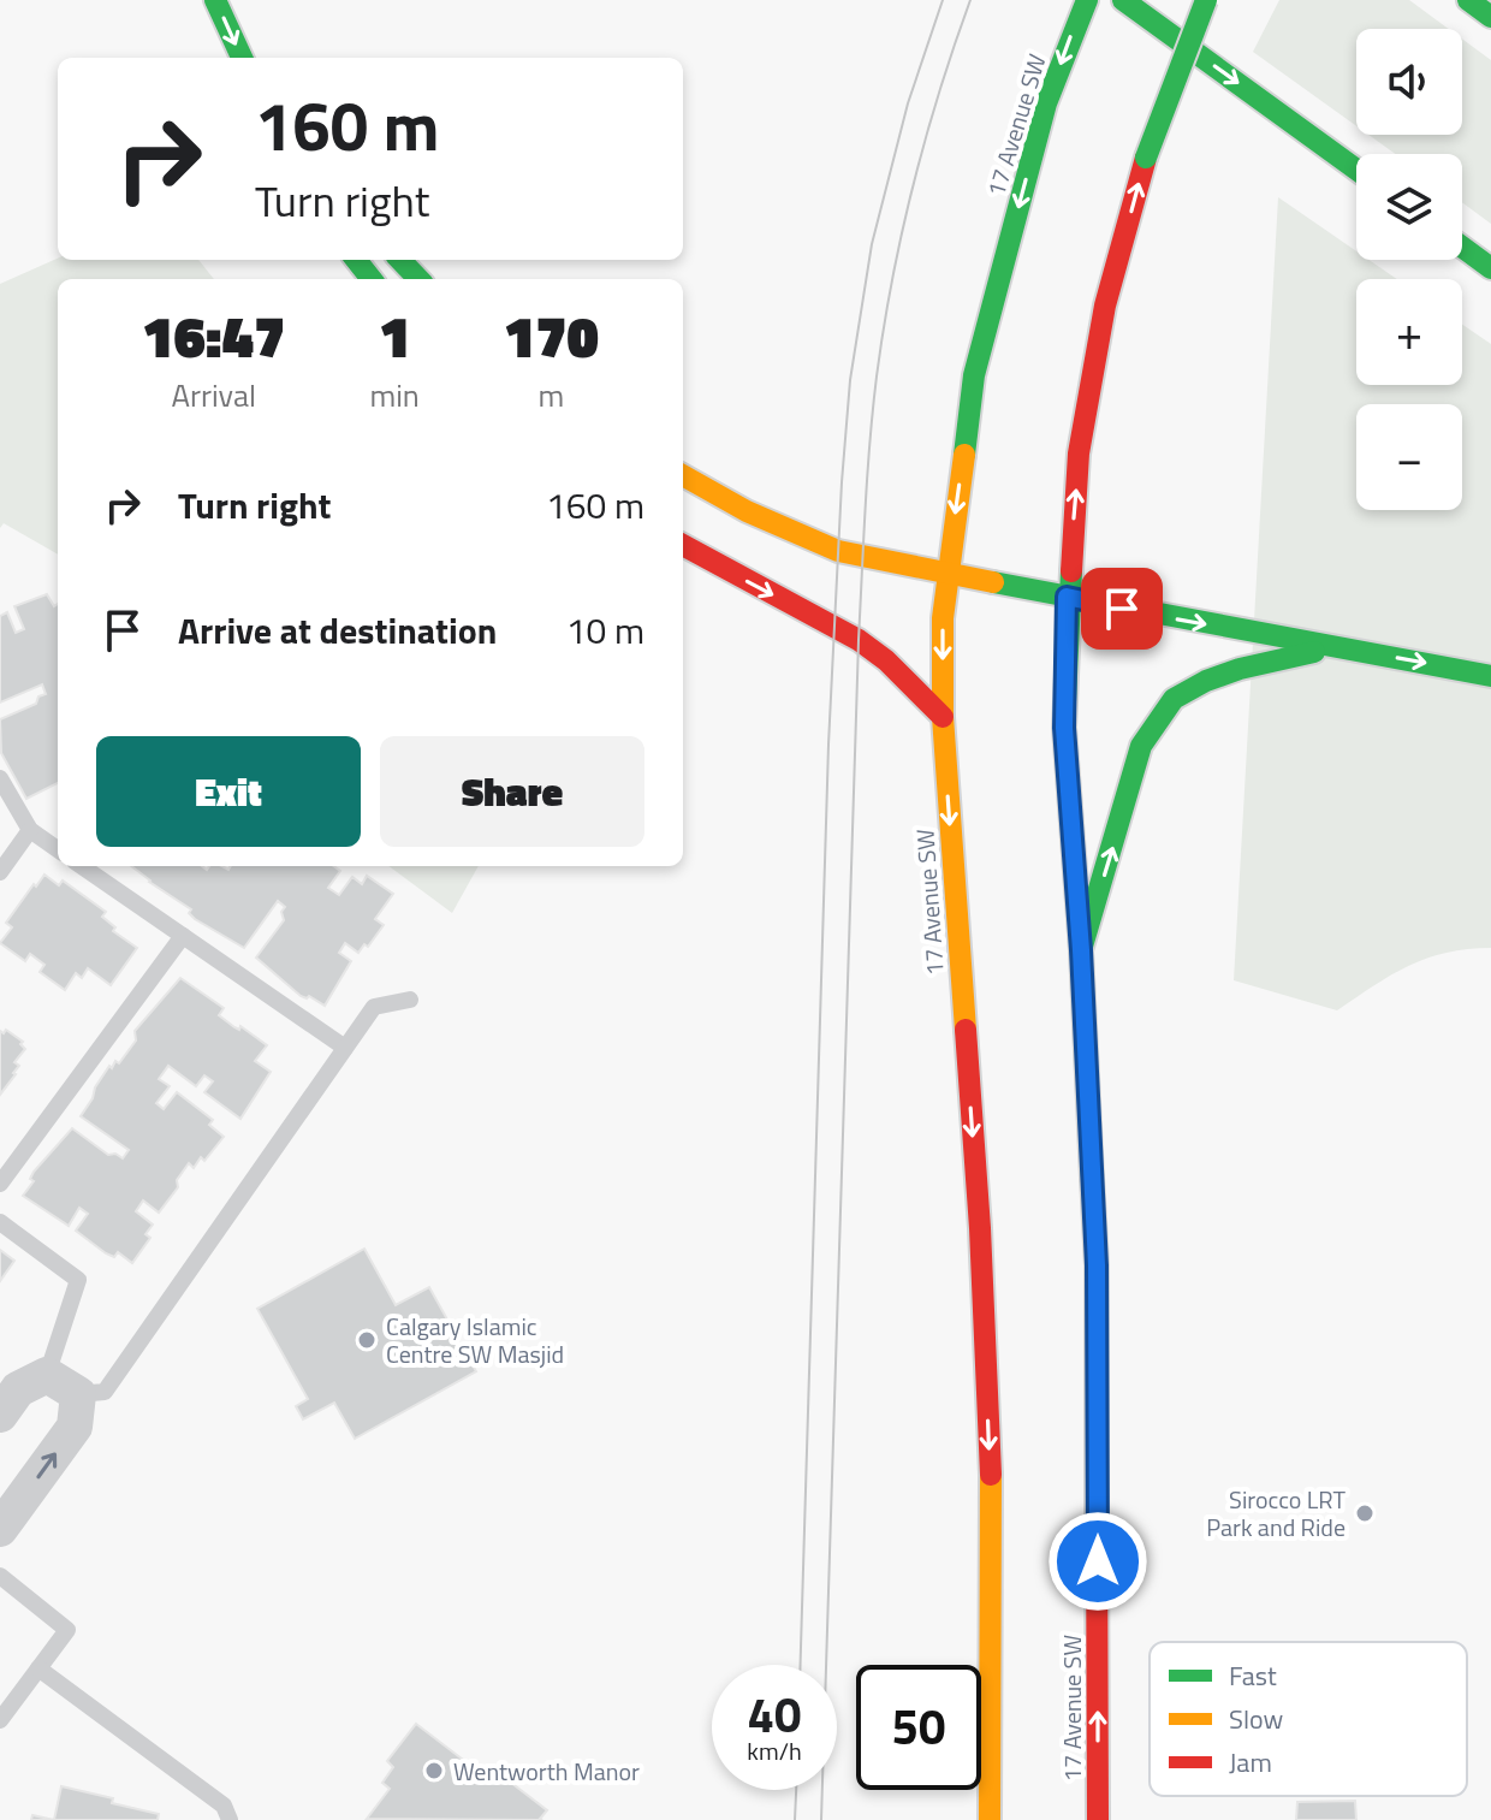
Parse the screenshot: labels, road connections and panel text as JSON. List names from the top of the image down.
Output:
{
  "streets": {
    "main road": ["17 Avenue SW"]
  },
  "places": ["Calgary Islamic Centre SW Masjid", "Sirocco LRT Park and Ride", "Wentworth Manor"],
  "legend": ["Fast", "Slow", "Jam"],
  "page": {
    "map_buttons": ["+", "−"],
    "turn": ["160 m", "Turn right"],
    "eta": [
      "16:47",
      "Arrival",
      "1",
      "min",
      "170",
      "m"
    ],
    "list": [
      {
        "name": "Turn right",
        "value": "160 m"
      },
      {
        "name": "Arrive at destination",
        "value": "10 m"
      }
    ],
    "buttons": ["Exit", "Share"],
    "speed": "40 km/h",
    "limit": "50"
  }
}
